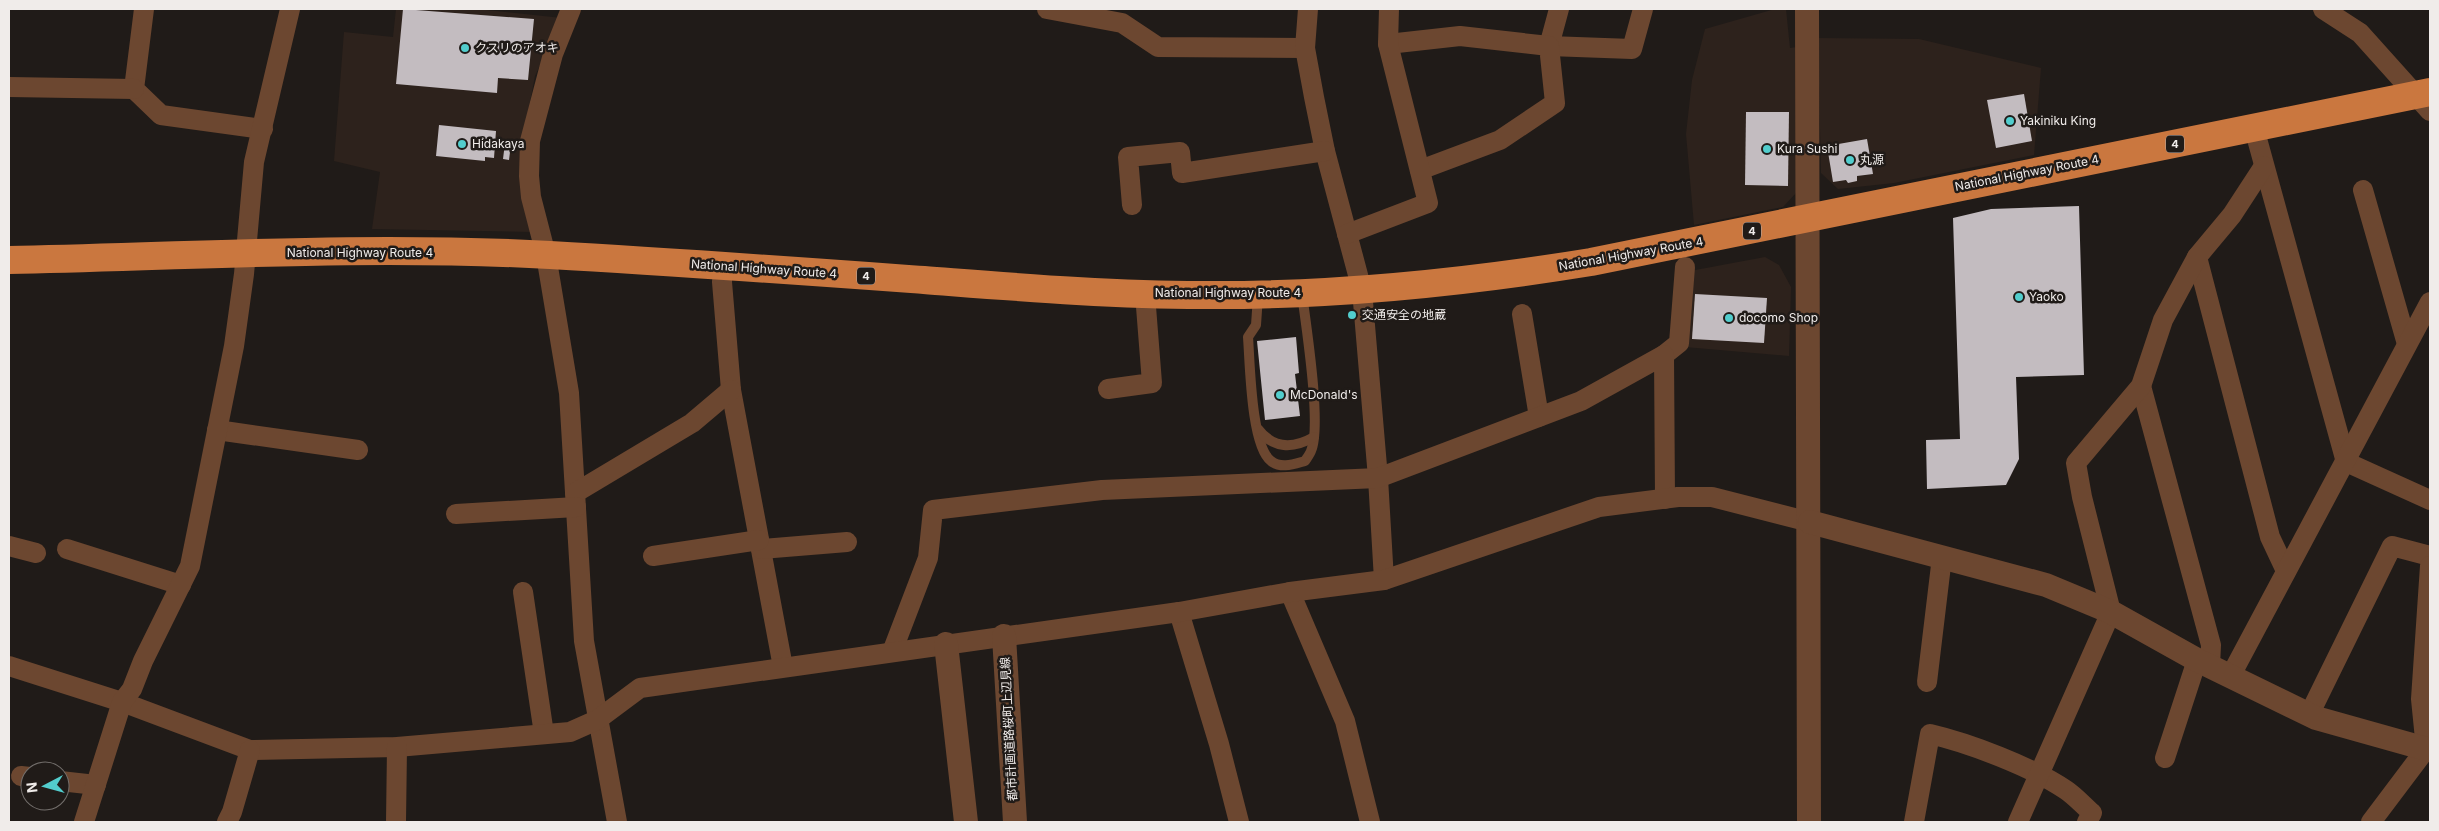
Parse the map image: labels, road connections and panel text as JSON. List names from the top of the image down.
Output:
{
  "streets": {
    "highway": ["4", "National Highway Route 4"],
    "street": ["都市計画道路桜町上辺見線"]
  },
  "places": [
    "クスリのアオキ",
    "Yakiniku King",
    "Hidakaya",
    "Kura Sushi",
    "丸源",
    "Yaoko",
    "交通安全の地蔵",
    "docomo Shop",
    "McDonald's"
  ],
  "north": "left"
}
